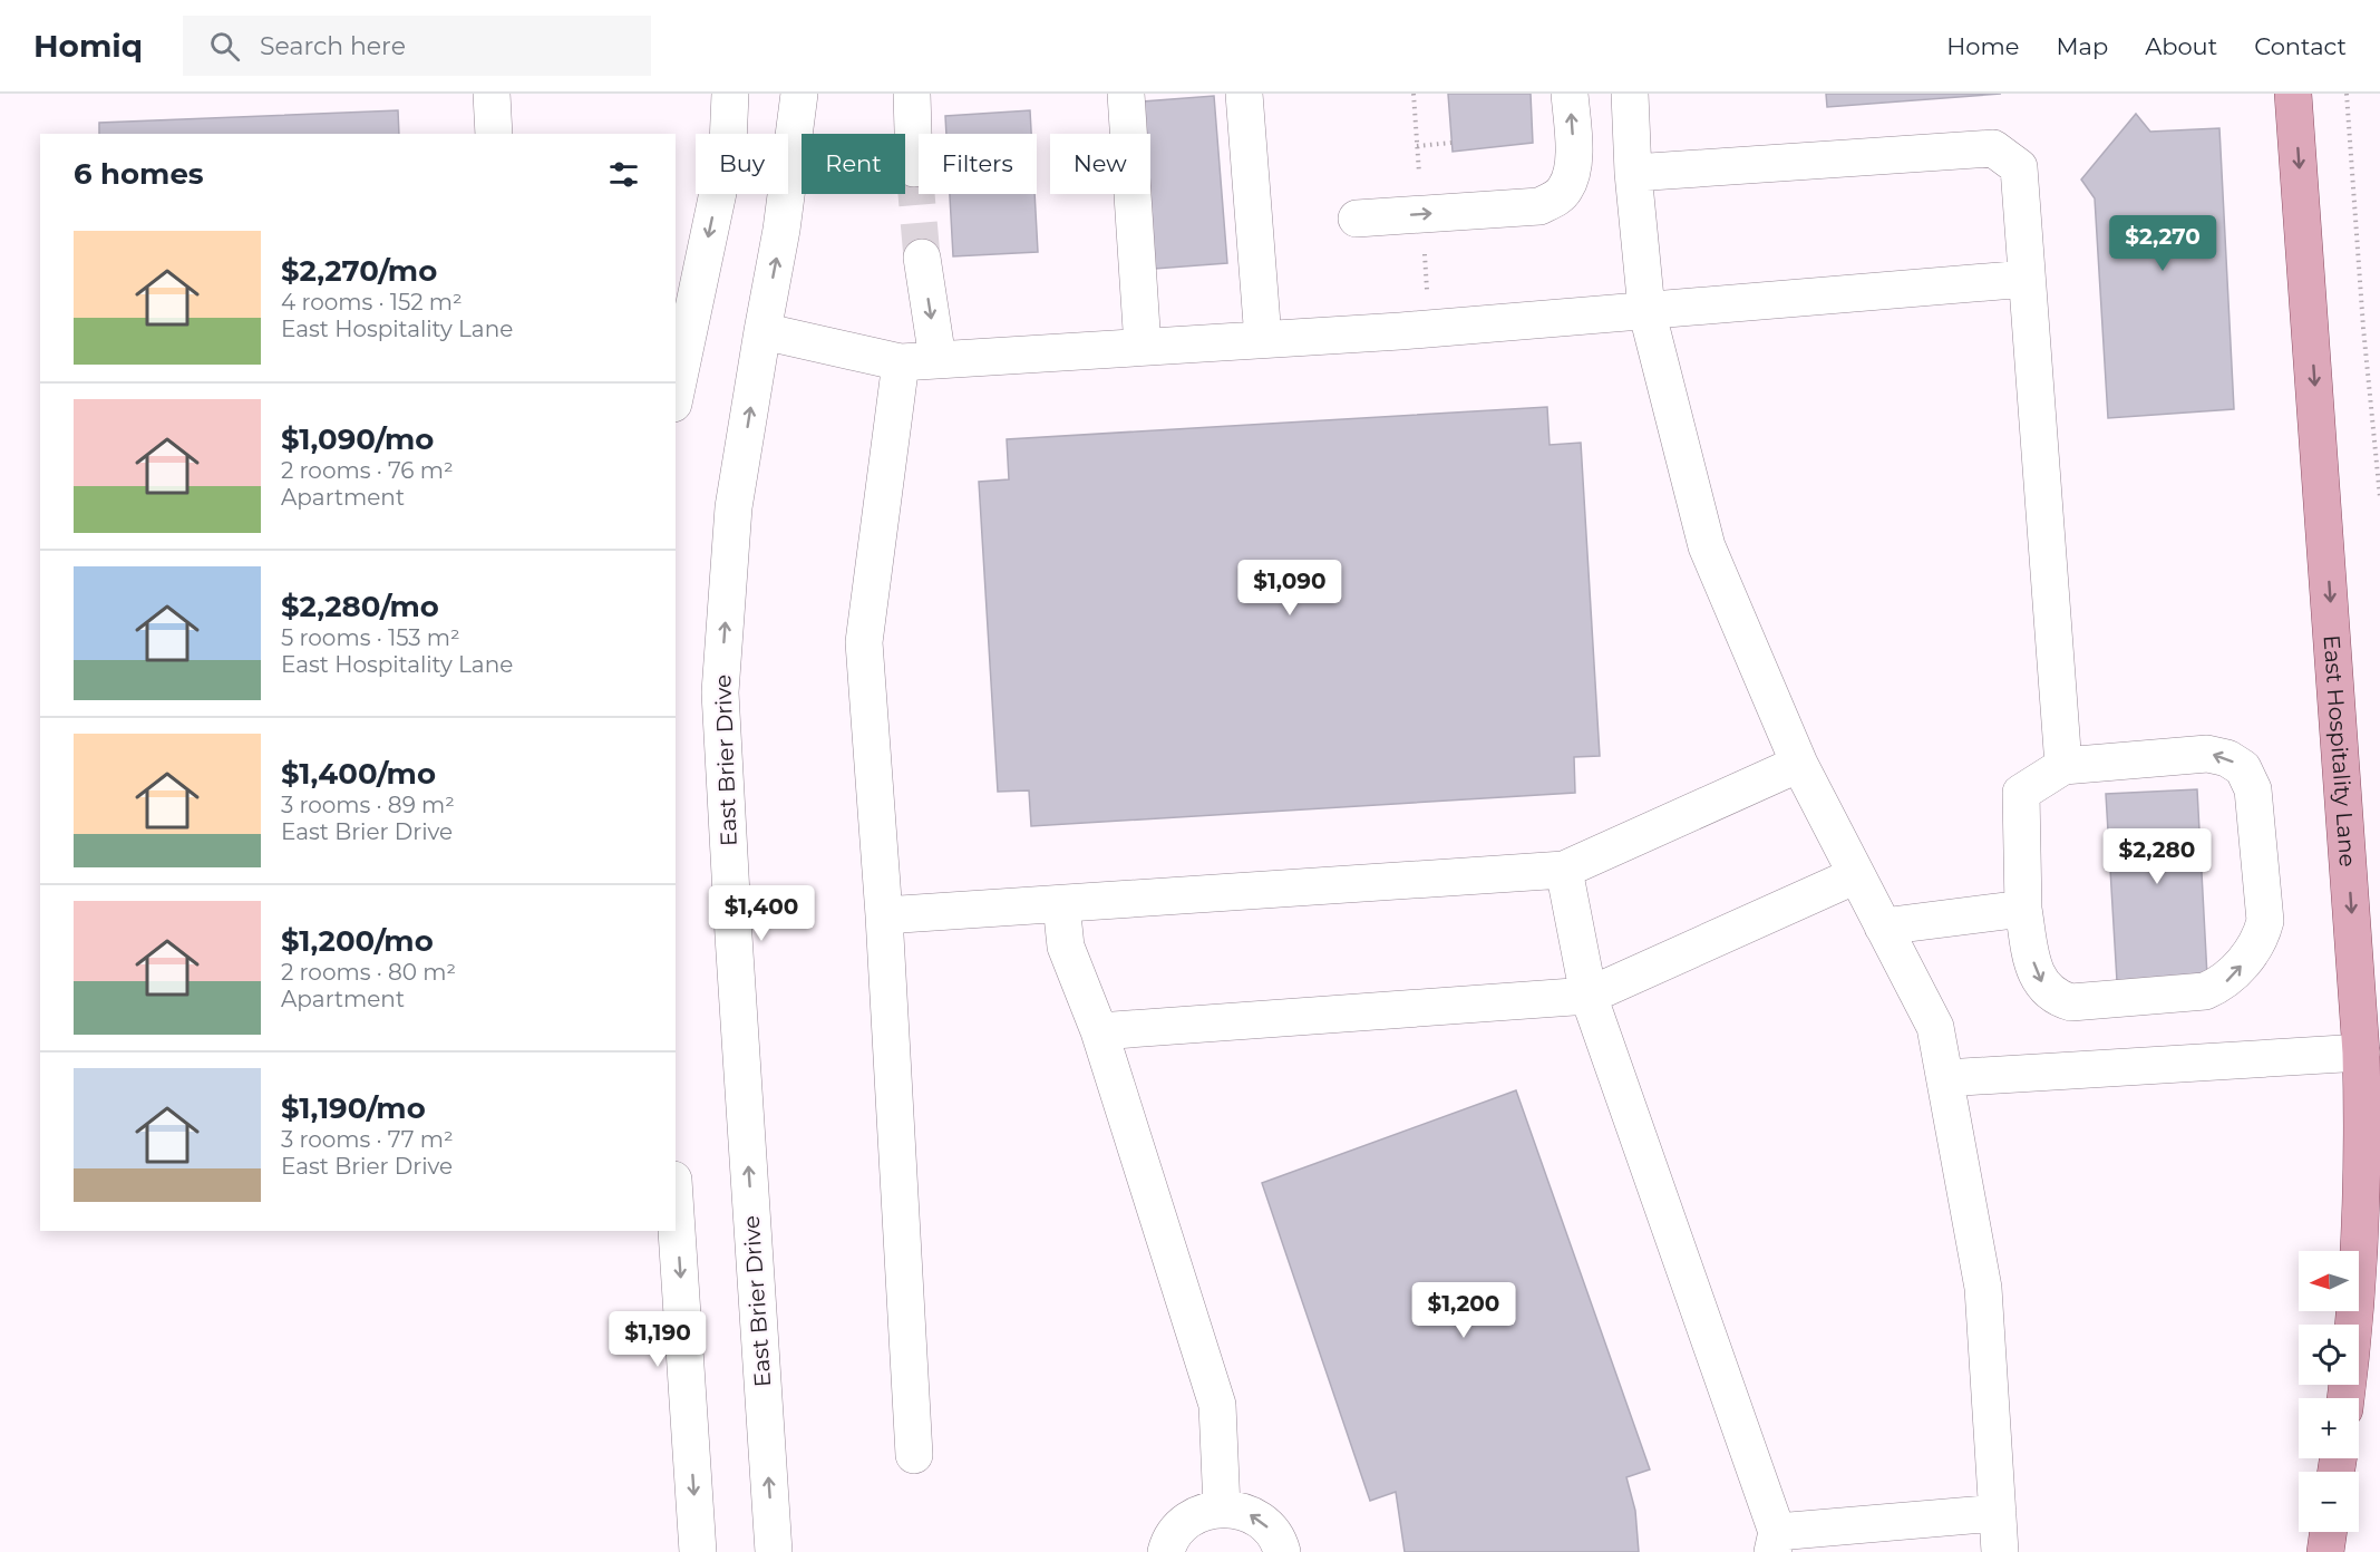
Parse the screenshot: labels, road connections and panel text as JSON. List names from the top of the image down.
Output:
{
  "streets": {
    "main road": ["East Hospitality Lane"],
    "street": ["East Brier Drive"]
  },
  "one_way": ["East Hospitality Lane"],
  "north": "left",
  "page": {
    "header": "Homiq",
    "search": "Search here",
    "nav": [
      "Home",
      "Map",
      "About",
      "Contact"
    ],
    "chip": [
      "Buy",
      "Rent",
      "Filters",
      "New"
    ],
    "heading": "6 homes",
    "list": [
      {
        "name": "$2,270/mo",
        "note": "4 rooms · 152 m² · East Hospitality Lane"
      },
      {
        "name": "$1,090/mo",
        "note": "2 rooms · 76 m² · Apartment"
      },
      {
        "name": "$2,280/mo",
        "note": "5 rooms · 153 m² · East Hospitality Lane"
      },
      {
        "name": "$1,400/mo",
        "note": "3 rooms · 89 m² · East Brier Drive"
      },
      {
        "name": "$1,200/mo",
        "note": "2 rooms · 80 m² · Apartment"
      },
      {
        "name": "$1,190/mo",
        "note": "3 rooms · 77 m² · East Brier Drive"
      }
    ],
    "price": [
      "$2,270",
      "$1,090",
      "$2,280",
      "$1,400",
      "$1,200",
      "$1,190"
    ],
    "map_buttons": ["+", "−"]
  }
}
